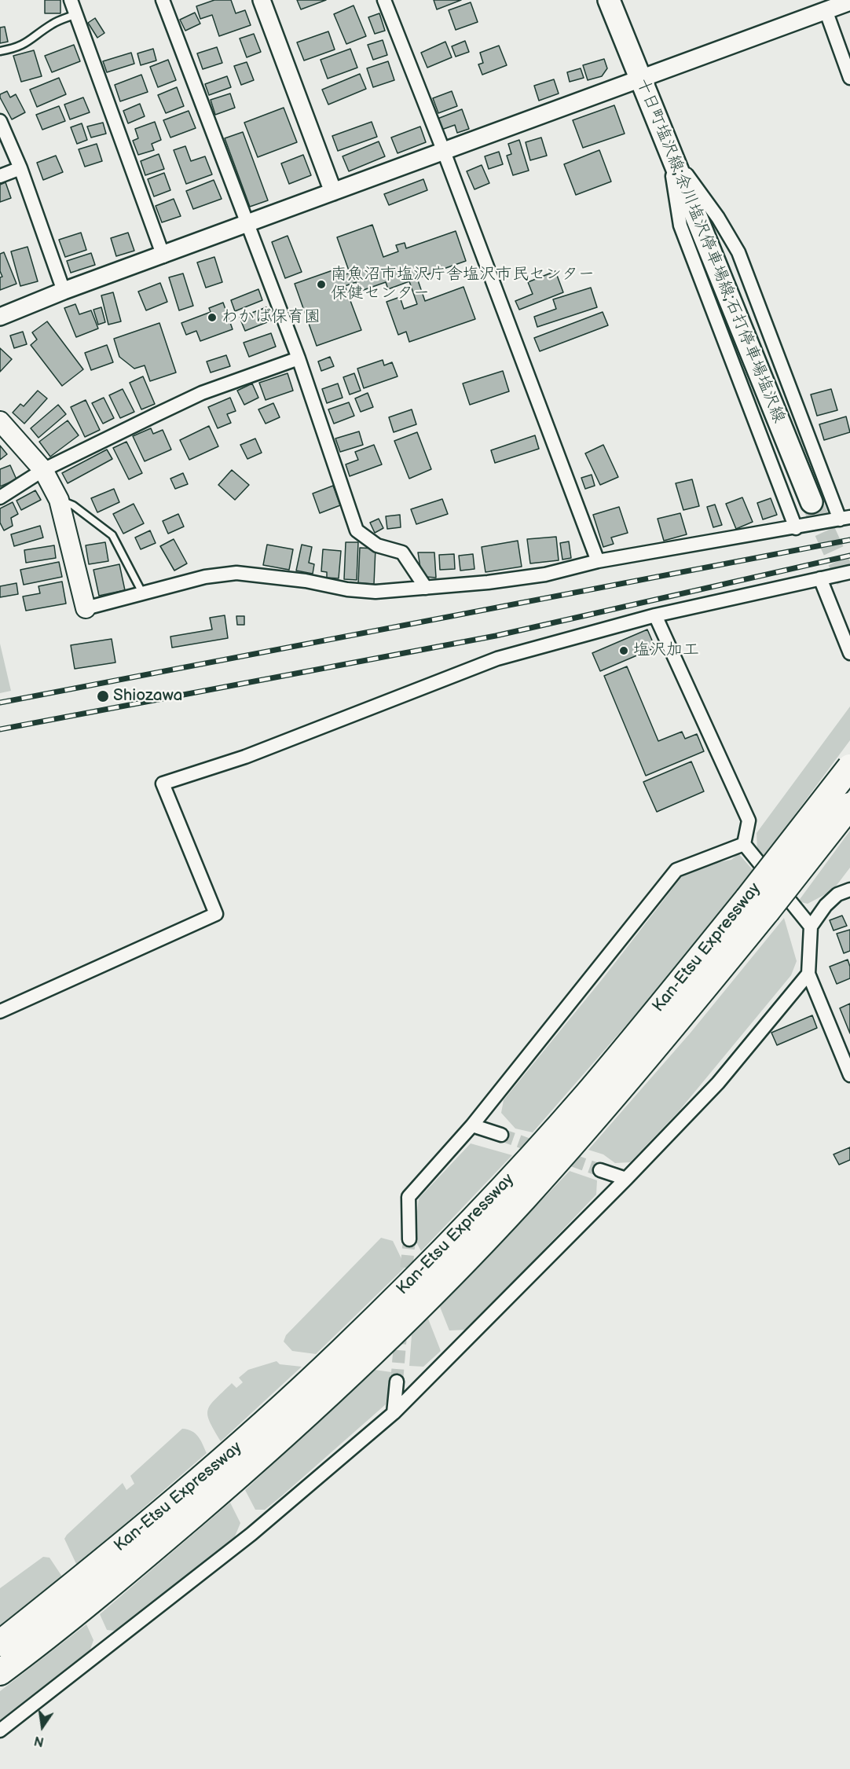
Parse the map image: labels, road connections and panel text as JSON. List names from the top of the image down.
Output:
{
  "streets": {
    "highway": ["Kan-Etsu Expressway"],
    "main road": ["十日町塩沢線;余川塩沢停車場線;石打停車場塩沢線"]
  },
  "places": [
    "南魚沼市塩沢庁舎塩沢市民センター 保健センター",
    "わかば保育園",
    "塩沢加工",
    "Shiozawa"
  ],
  "north": "bottom"
}
